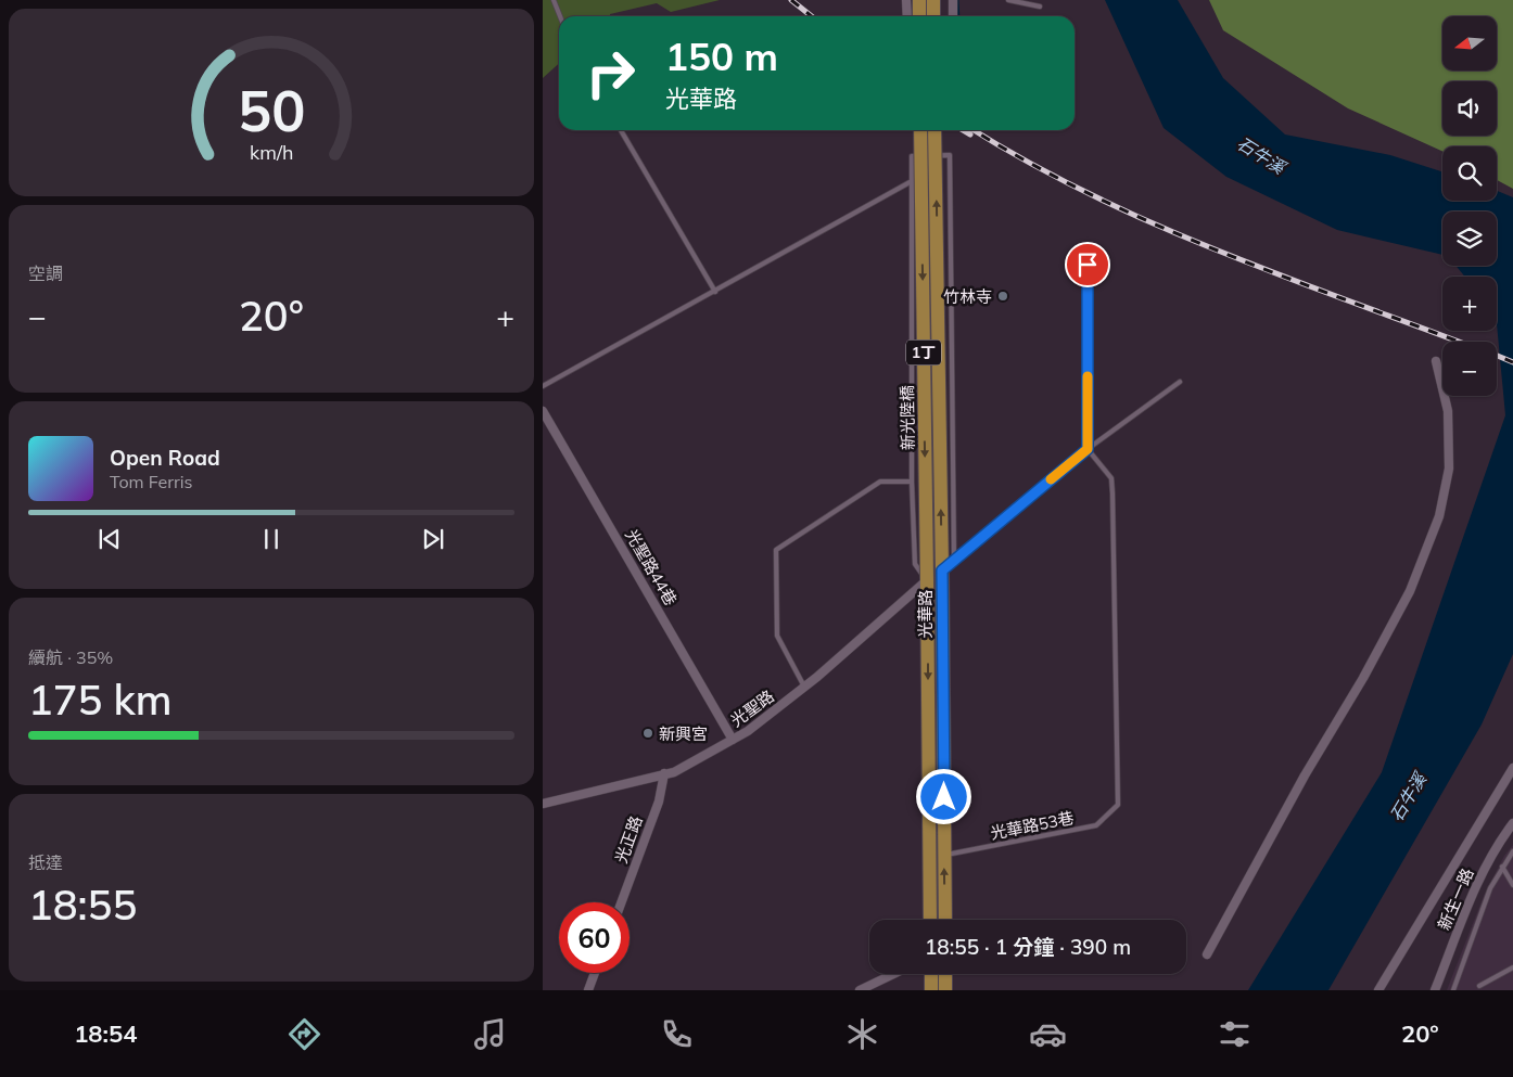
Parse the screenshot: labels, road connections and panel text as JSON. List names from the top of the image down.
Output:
{
  "streets": {
    "main road": ["1丁", "新光陸橋", "光華路"],
    "street": [
      "光聖路44巷",
      "光聖路",
      "光正路",
      "新生一路"
    ],
    "lane": ["光華路53巷"]
  },
  "crossings": [
    ["新光陸橋", "光華路"],
    ["新光陸橋", "光聖路"],
    ["光聖路44巷", "光聖路"],
    ["光華路", "光聖路"],
    ["光華路", "光華路53巷"],
    ["光聖路", "光正路"]
  ],
  "water": ["石牛溪"],
  "places": ["竹林寺", "新興宮"],
  "north": "left",
  "page": {
    "map_buttons": ["+", "−"],
    "turn": ["150 m", "光華路"],
    "tile": [
      "空調",
      ["續航 · 35%", "175 km"],
      ["抵達", "18:55"]
    ],
    "heat": ["−", "20°", "+"],
    "song": ["Open Road", "Tom Ferris"],
    "limit": "60",
    "trip": "18:55 · 1 分鐘 · 390 m",
    "tabs": ["18:54", "20°"],
    "gauge": ["50", "km/h"]
  }
}
